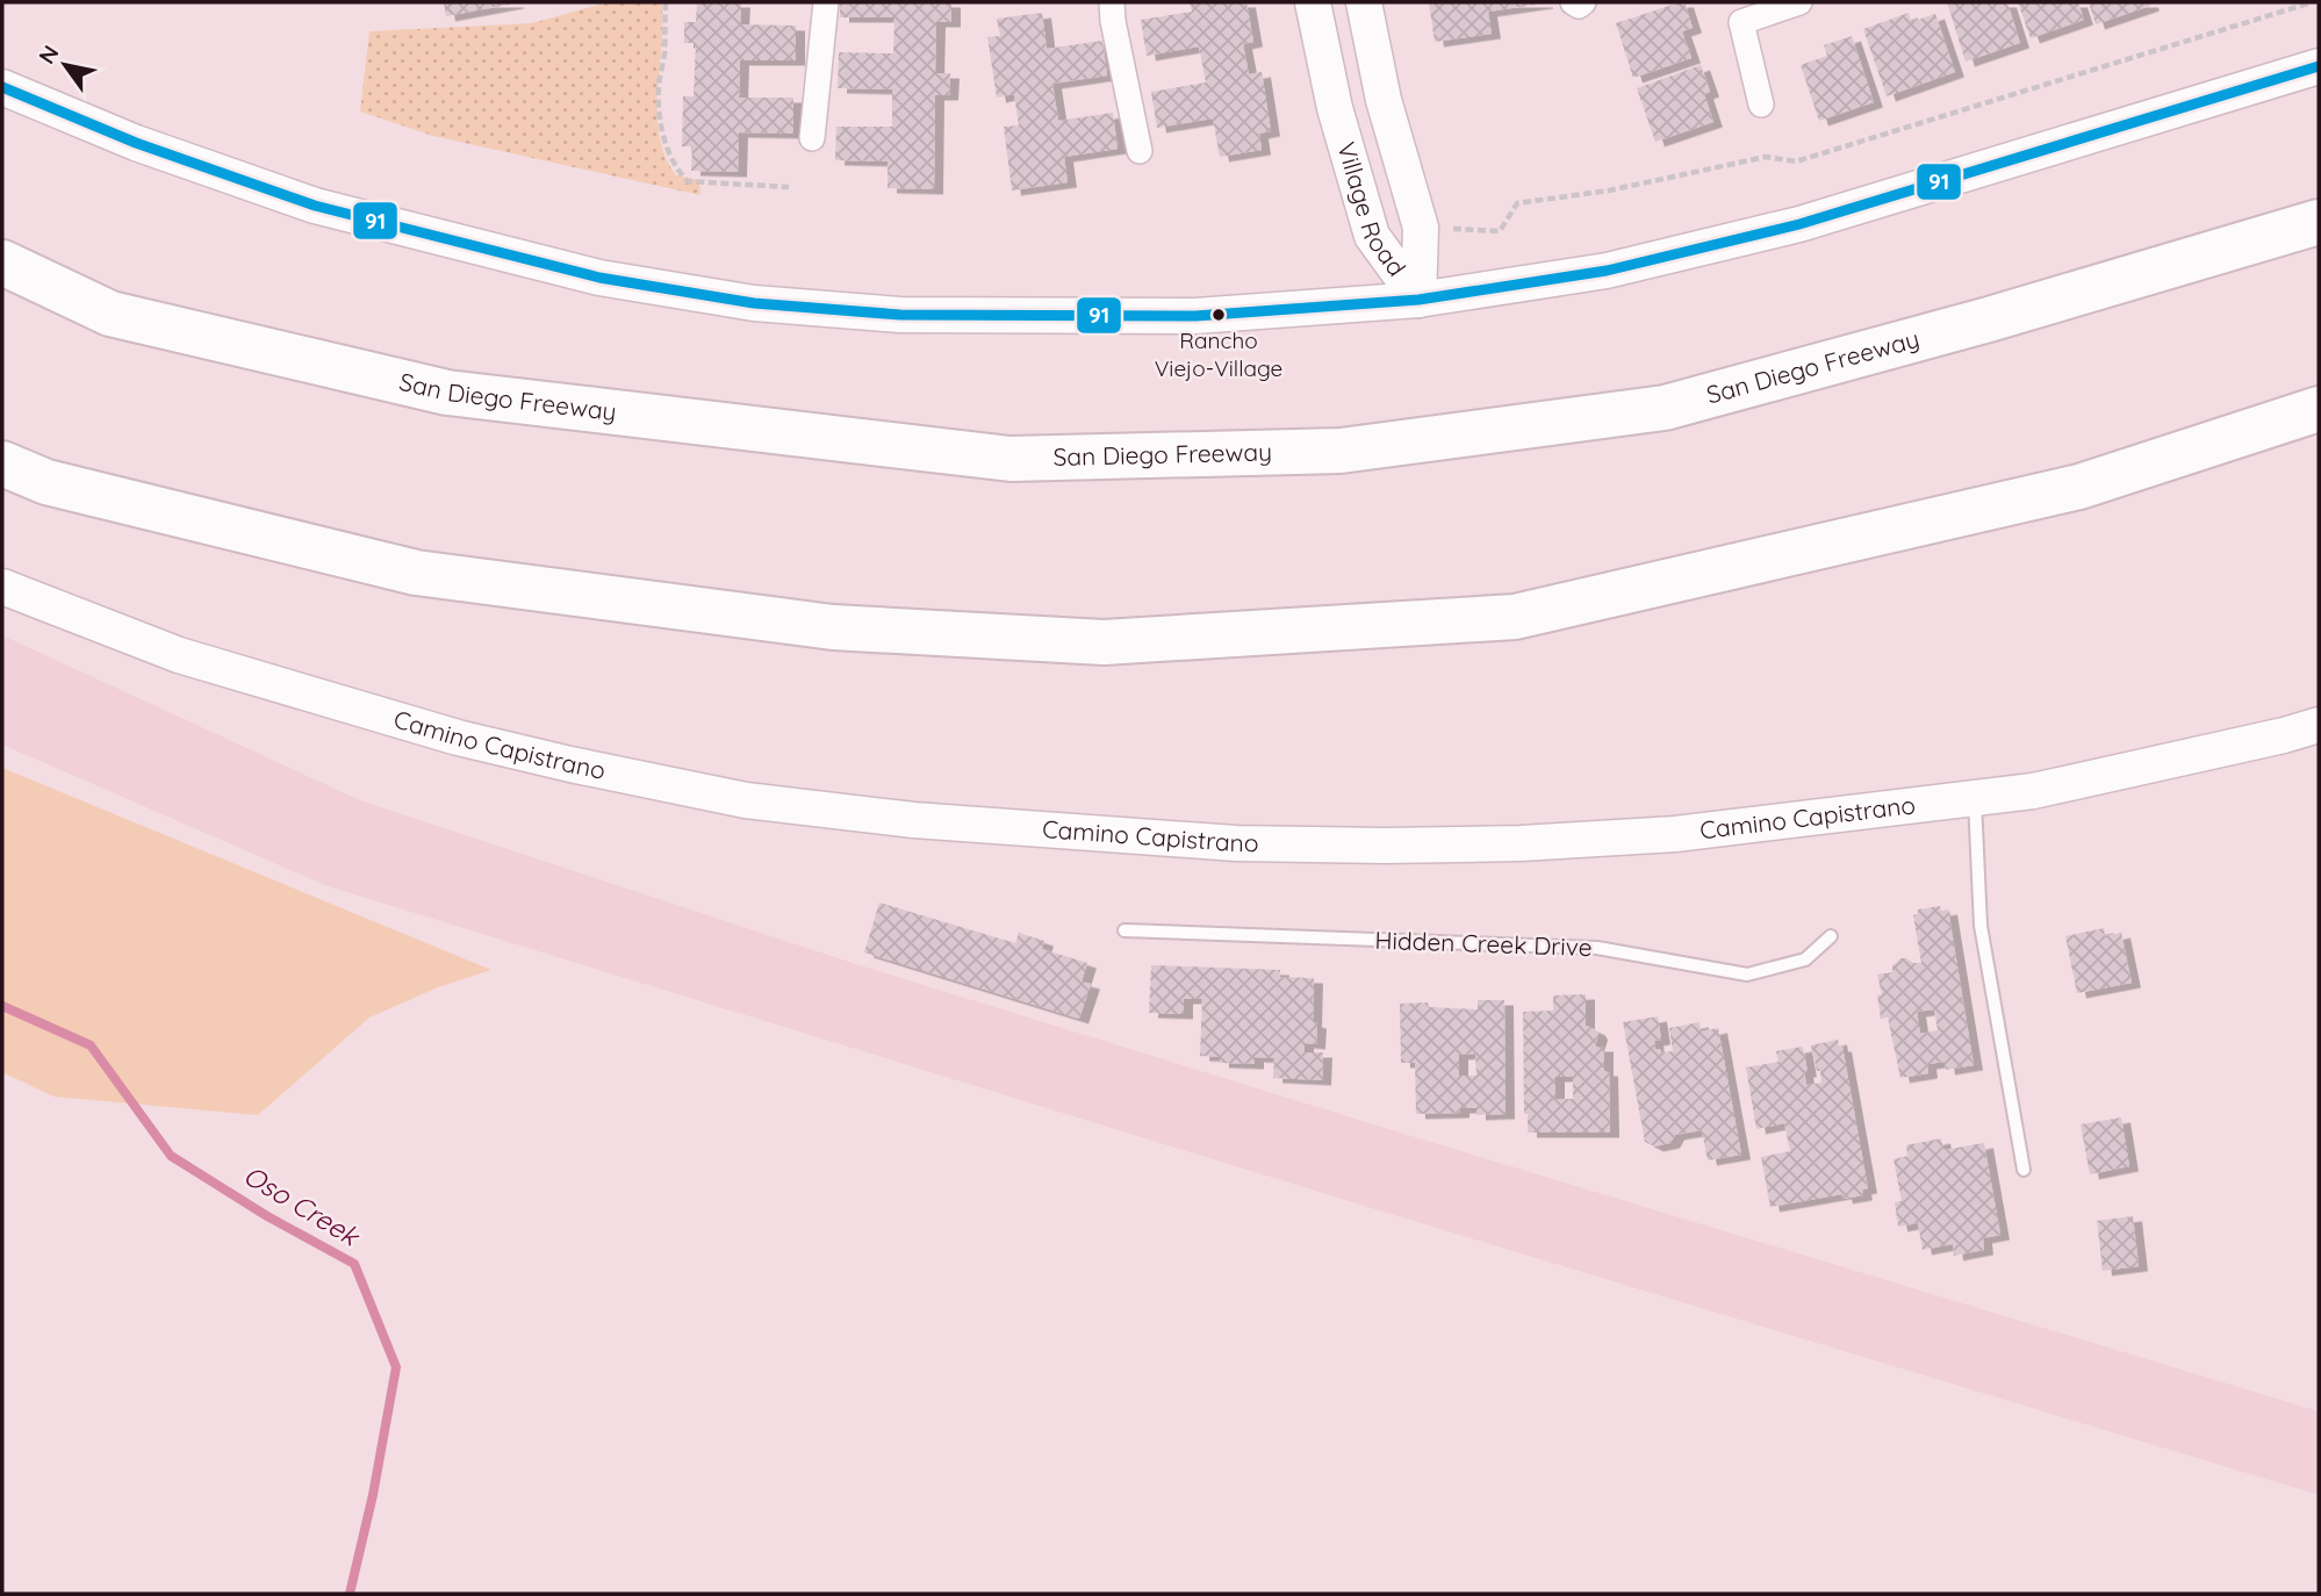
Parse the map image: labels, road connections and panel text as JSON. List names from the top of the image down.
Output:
{
  "streets": {
    "highway": ["San Diego Freeway"],
    "street": ["Village Road", "Camino Capistrano"],
    "lane": ["Hidden Creek Drive"]
  },
  "water": ["Oso Creek"],
  "places": ["Rancho Viejo-Village"],
  "lines": ["transit line 91"],
  "north": "top left"
}
